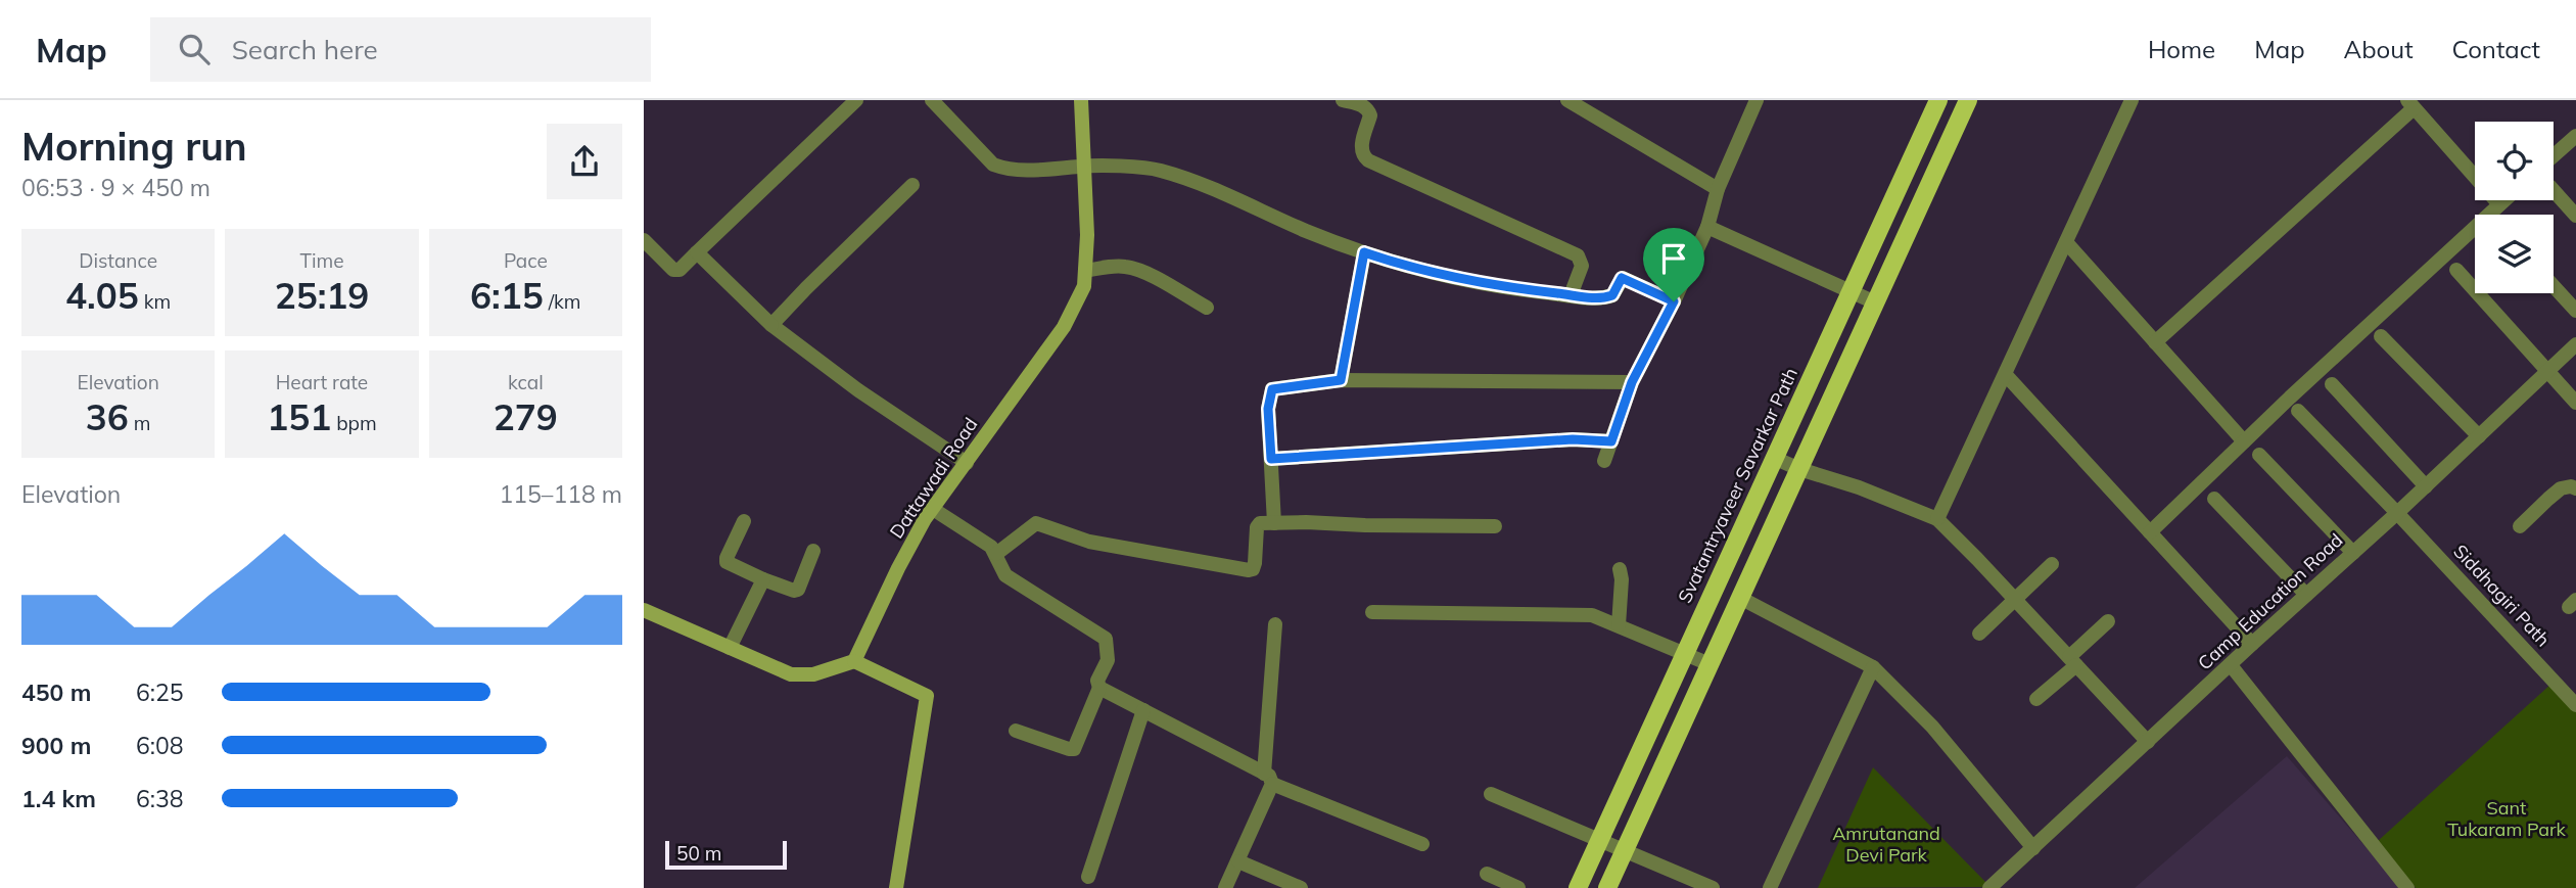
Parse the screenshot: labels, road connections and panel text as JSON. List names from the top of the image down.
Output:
{
  "streets": {
    "main road": ["Svatantryaveer Savarkar Path"],
    "street": ["Dattawadi Road", "Siddhagiri Path", "Camp Education Road"]
  },
  "crossings": [
    ["Siddhagiri Path", "Camp Education Road"]
  ],
  "parks": ["Sant Tukaram Park", "Amrutanand Devi Park"],
  "scale_bar": "50 m",
  "page": {
    "header": "Map",
    "search": "Search here",
    "nav": [
      "Home",
      "Map",
      "About",
      "Contact"
    ],
    "heading": ["Morning run", "06:53 · 9 × 450 m"],
    "stats": [
      ["Distance", "4.05 km"],
      ["Time", "25:19"],
      ["Pace", "6:15 /km"],
      ["Elevation", "36 m"],
      ["Heart rate", "151 bpm"],
      ["kcal", "279"]
    ],
    "chart": ["Elevation", "115–118 m"],
    "list": [
      {
        "name": "450 m",
        "note": "6:25"
      },
      {
        "name": "900 m",
        "note": "6:08"
      },
      {
        "name": "1.4 km",
        "note": "6:38"
      }
    ],
    "scale": "50 m"
  }
}
